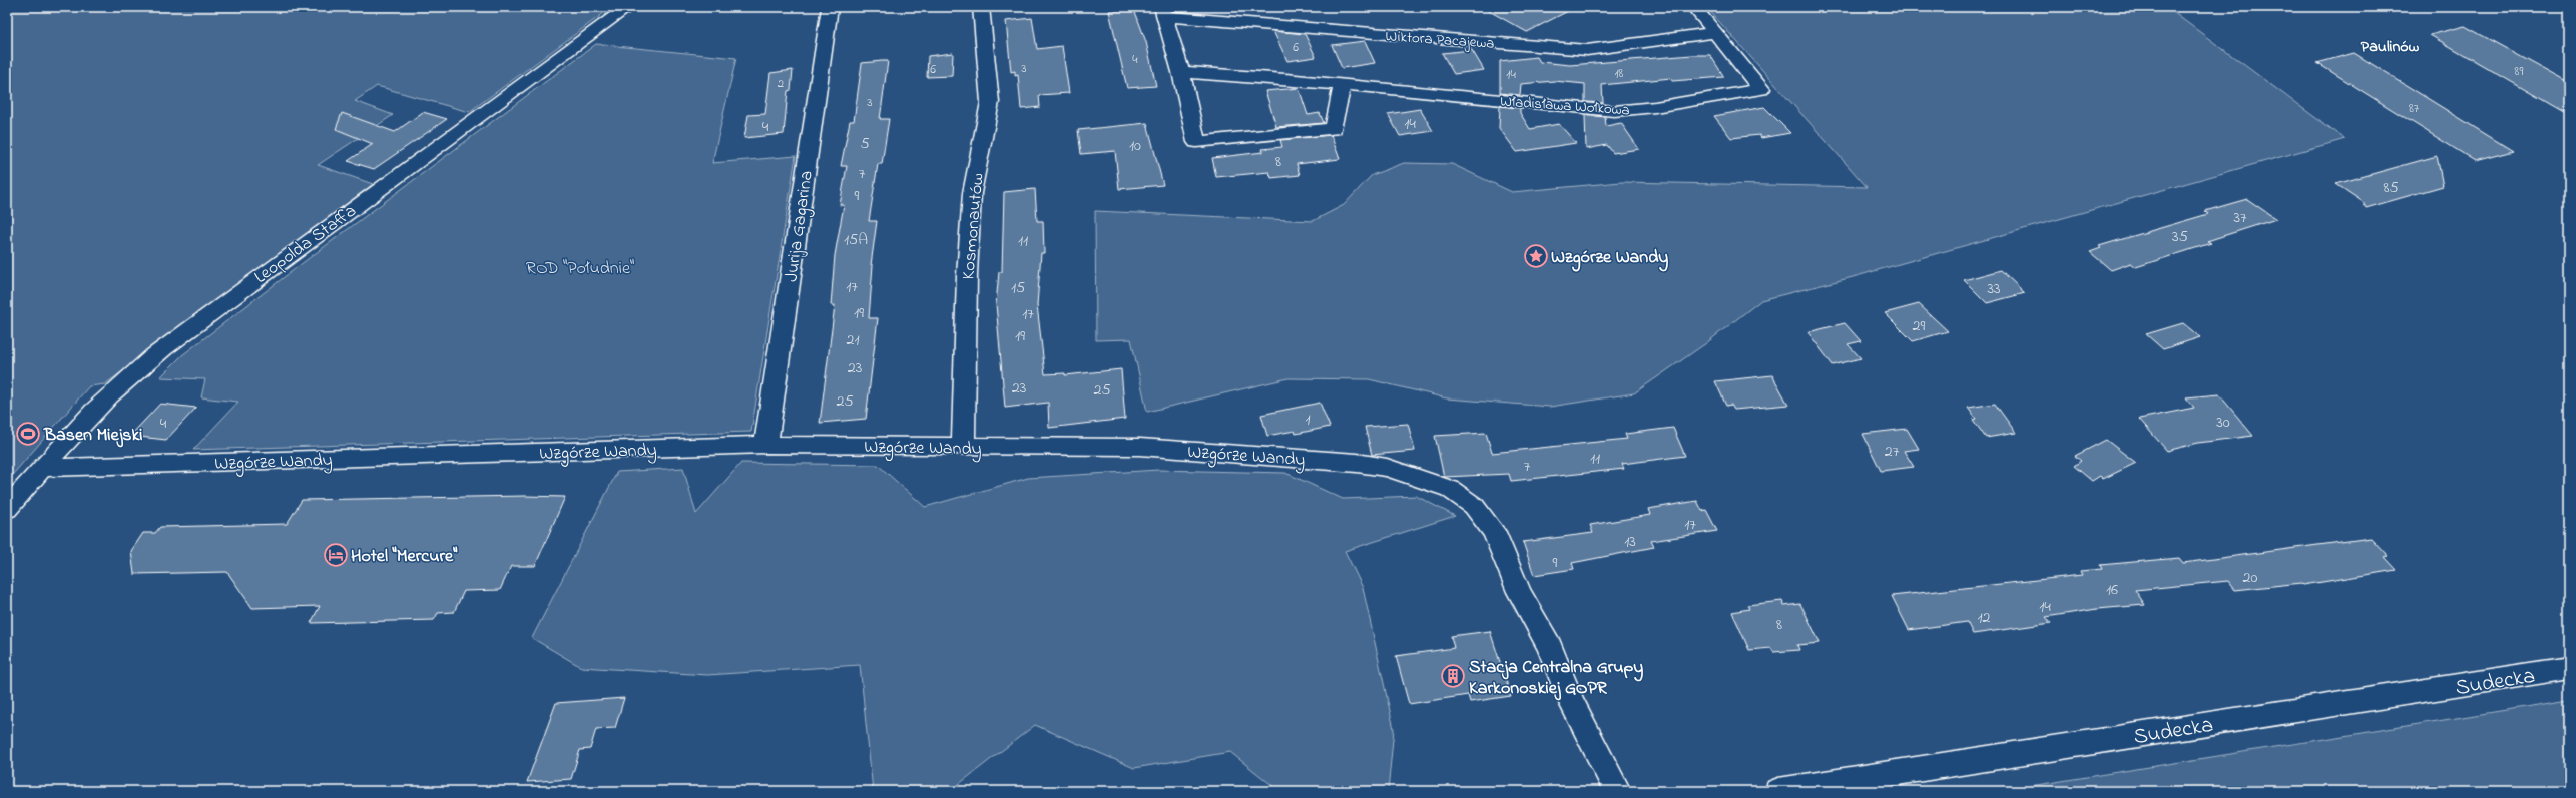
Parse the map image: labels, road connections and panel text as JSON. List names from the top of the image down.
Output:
{
  "streets": {
    "street": [
      "Wiktora Pacajewa",
      "Władisława Wołkowa",
      "Jurija Gagarina",
      "Kosmonautów",
      "Leopolda Staffa",
      "Wzgórze Wandy",
      "Sudecka"
    ]
  },
  "crossings": [
    ["Wiktora Pacajewa", "Władisława Wołkowa"],
    ["Jurija Gagarina", "Wzgórze Wandy"],
    ["Kosmonautów", "Wzgórze Wandy"],
    ["Leopolda Staffa", "Wzgórze Wandy"]
  ],
  "districts": ["Paulinów"],
  "parks": ["ROD \"Południe\""],
  "places": {
    "place": ["Wzgórze Wandy"],
    "sports": ["Basen Miejski"],
    "hotel": ["Hotel \"Mercure\""],
    "building": ["Stacja Centralna Grupy Karkonoskiej GOPR"]
  },
  "house_numbers": [
    "6",
    "4",
    "3",
    "6",
    "89",
    "18",
    "14",
    "2",
    "3",
    "87",
    "14",
    "4",
    "5",
    "10",
    "8",
    "7",
    "85",
    "9",
    "37",
    "35",
    "15A",
    "11",
    "17",
    "15",
    "33",
    "19",
    "17",
    "29",
    "19",
    "21",
    "23",
    "23",
    "25",
    "25",
    "1",
    "30",
    "4",
    "27",
    "11",
    "7",
    "17",
    "13",
    "9",
    "20",
    "16",
    "14",
    "12",
    "8"
  ]
}
